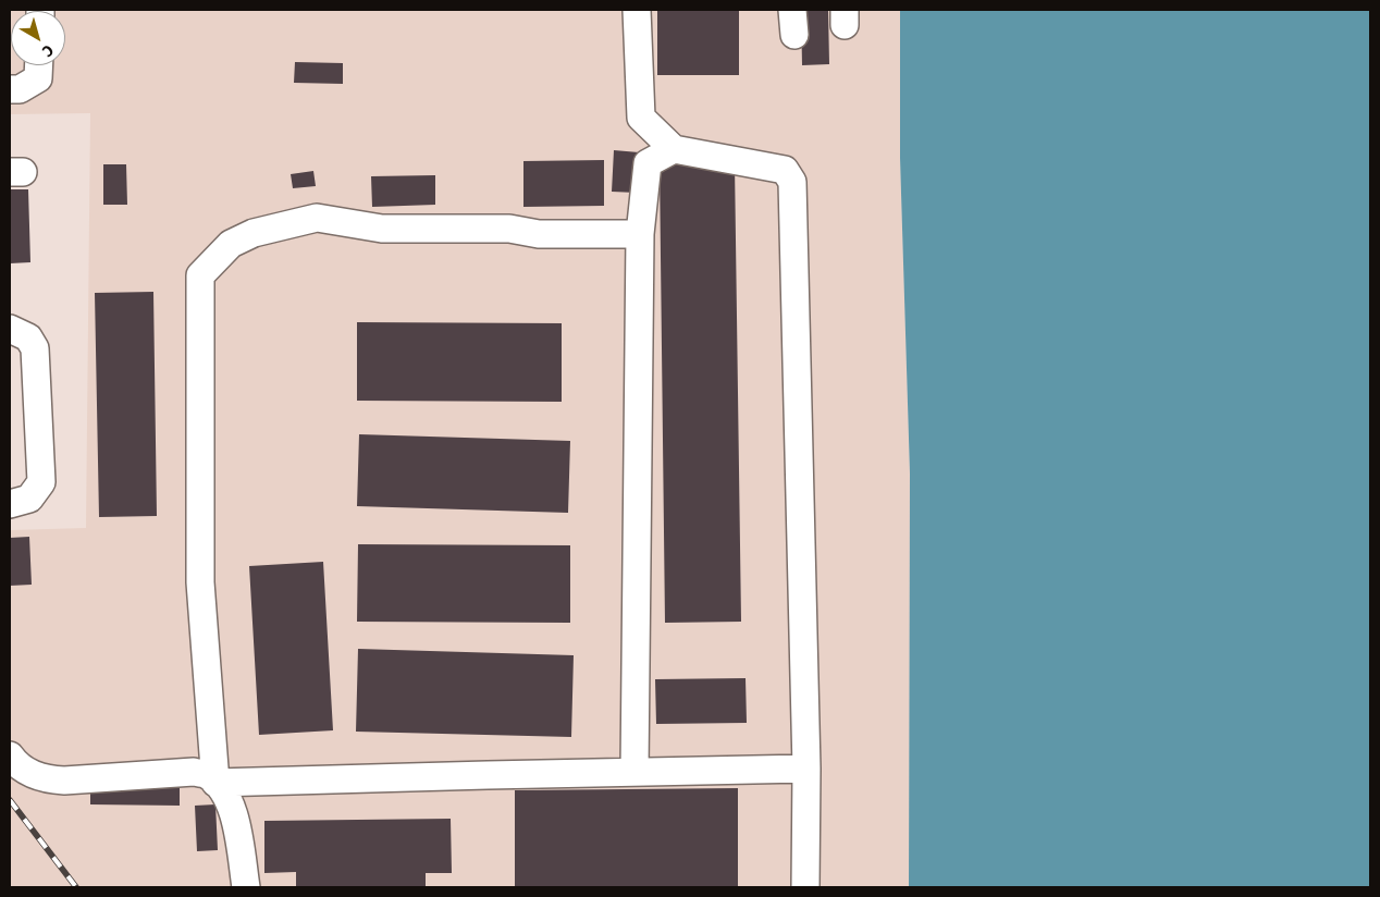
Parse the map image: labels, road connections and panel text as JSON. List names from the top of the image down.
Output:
{
  "north": "bottom right"
}
